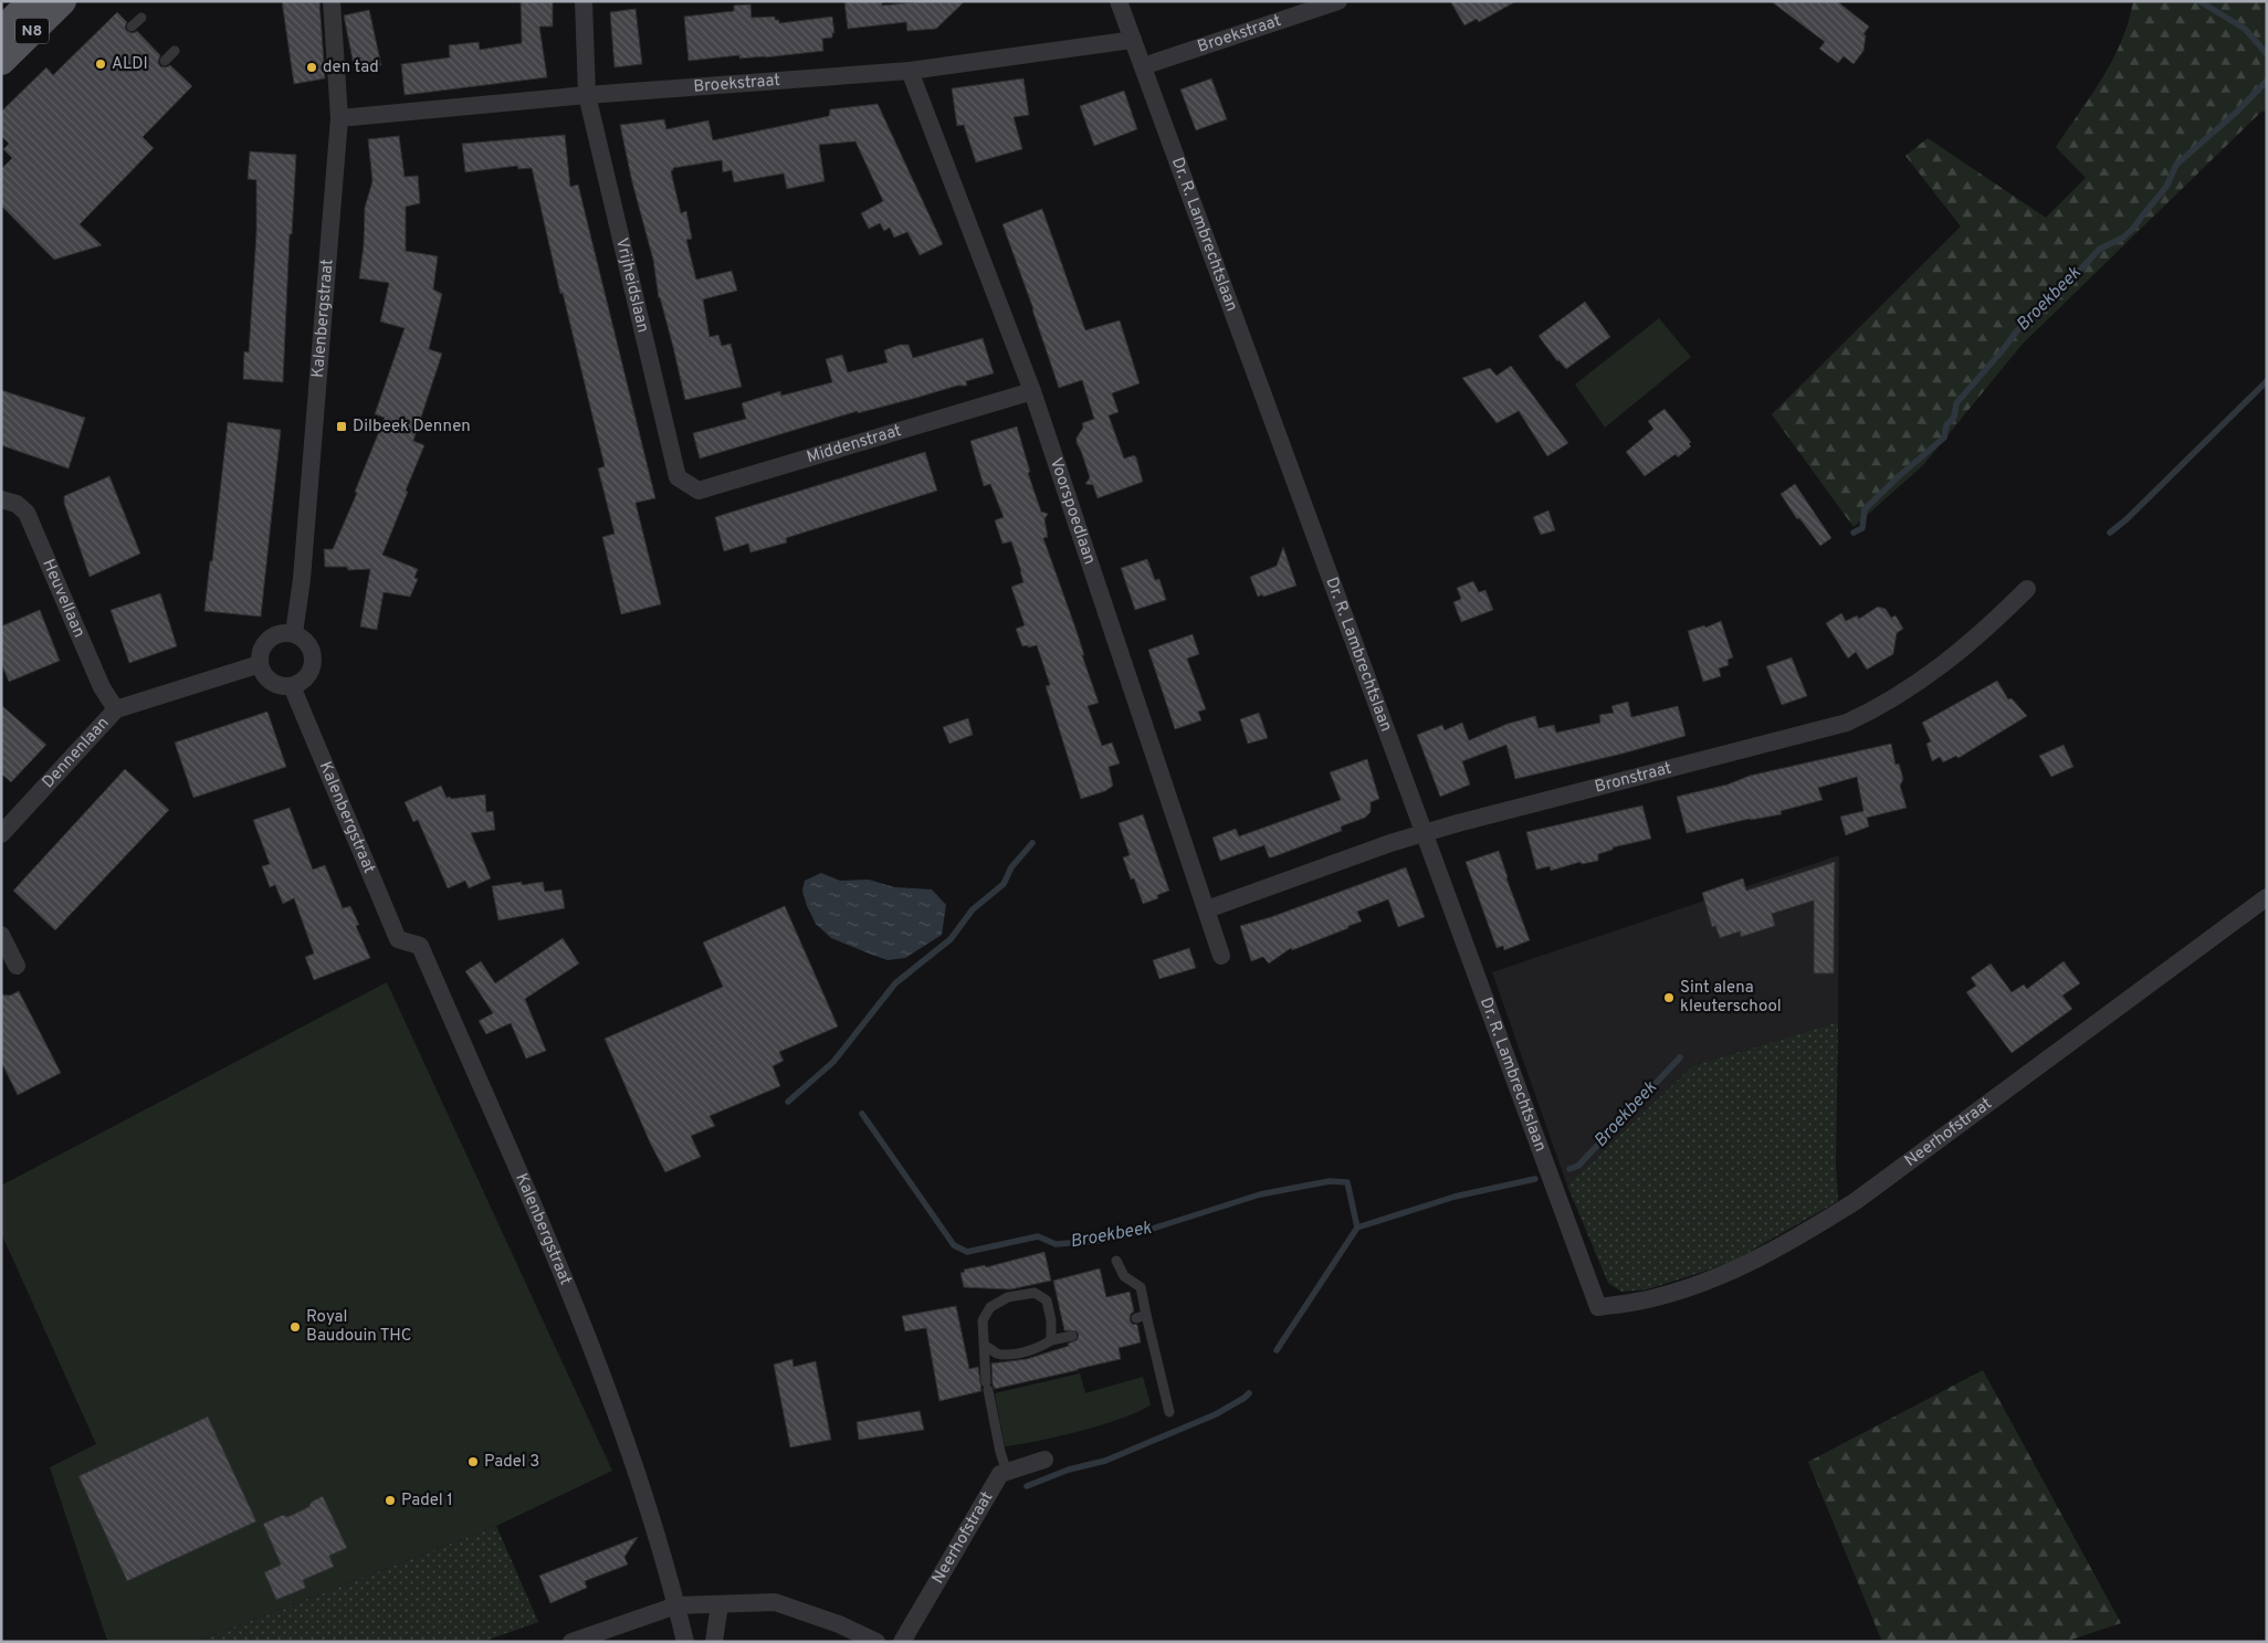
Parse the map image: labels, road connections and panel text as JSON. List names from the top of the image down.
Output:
{
  "streets": {
    "main road": ["N8"],
    "street": [
      "Broekstraat",
      "Dr. R. Lambrechtslaan",
      "Vrijheidslaan",
      "Kalenbergstraat",
      "Middenstraat",
      "Voorspoedlaan",
      "Heuvellaan",
      "Dennenlaan",
      "Bronstraat",
      "Neerhofstraat"
    ]
  },
  "crossings": [
    ["Broekstraat", "Dr. R. Lambrechtslaan"],
    ["Broekstraat", "Vrijheidslaan"],
    ["Broekstraat", "Kalenbergstraat"],
    ["Broekstraat", "Voorspoedlaan"],
    ["Dr. R. Lambrechtslaan", "Bronstraat"],
    ["Dr. R. Lambrechtslaan", "Neerhofstraat"],
    ["Vrijheidslaan", "Middenstraat"],
    ["Kalenbergstraat", "Dennenlaan"],
    ["Middenstraat", "Voorspoedlaan"],
    ["Voorspoedlaan", "Bronstraat"],
    ["Heuvellaan", "Dennenlaan"]
  ],
  "water": ["Broekbeek"],
  "places": {
    "other": [
      "ALDI",
      "den tad",
      "Sint alena kleuterschool",
      "Royal Baudouin THC",
      "Padel 3",
      "Padel 1"
    ],
    "transit": ["Dilbeek Dennen"]
  }
}
